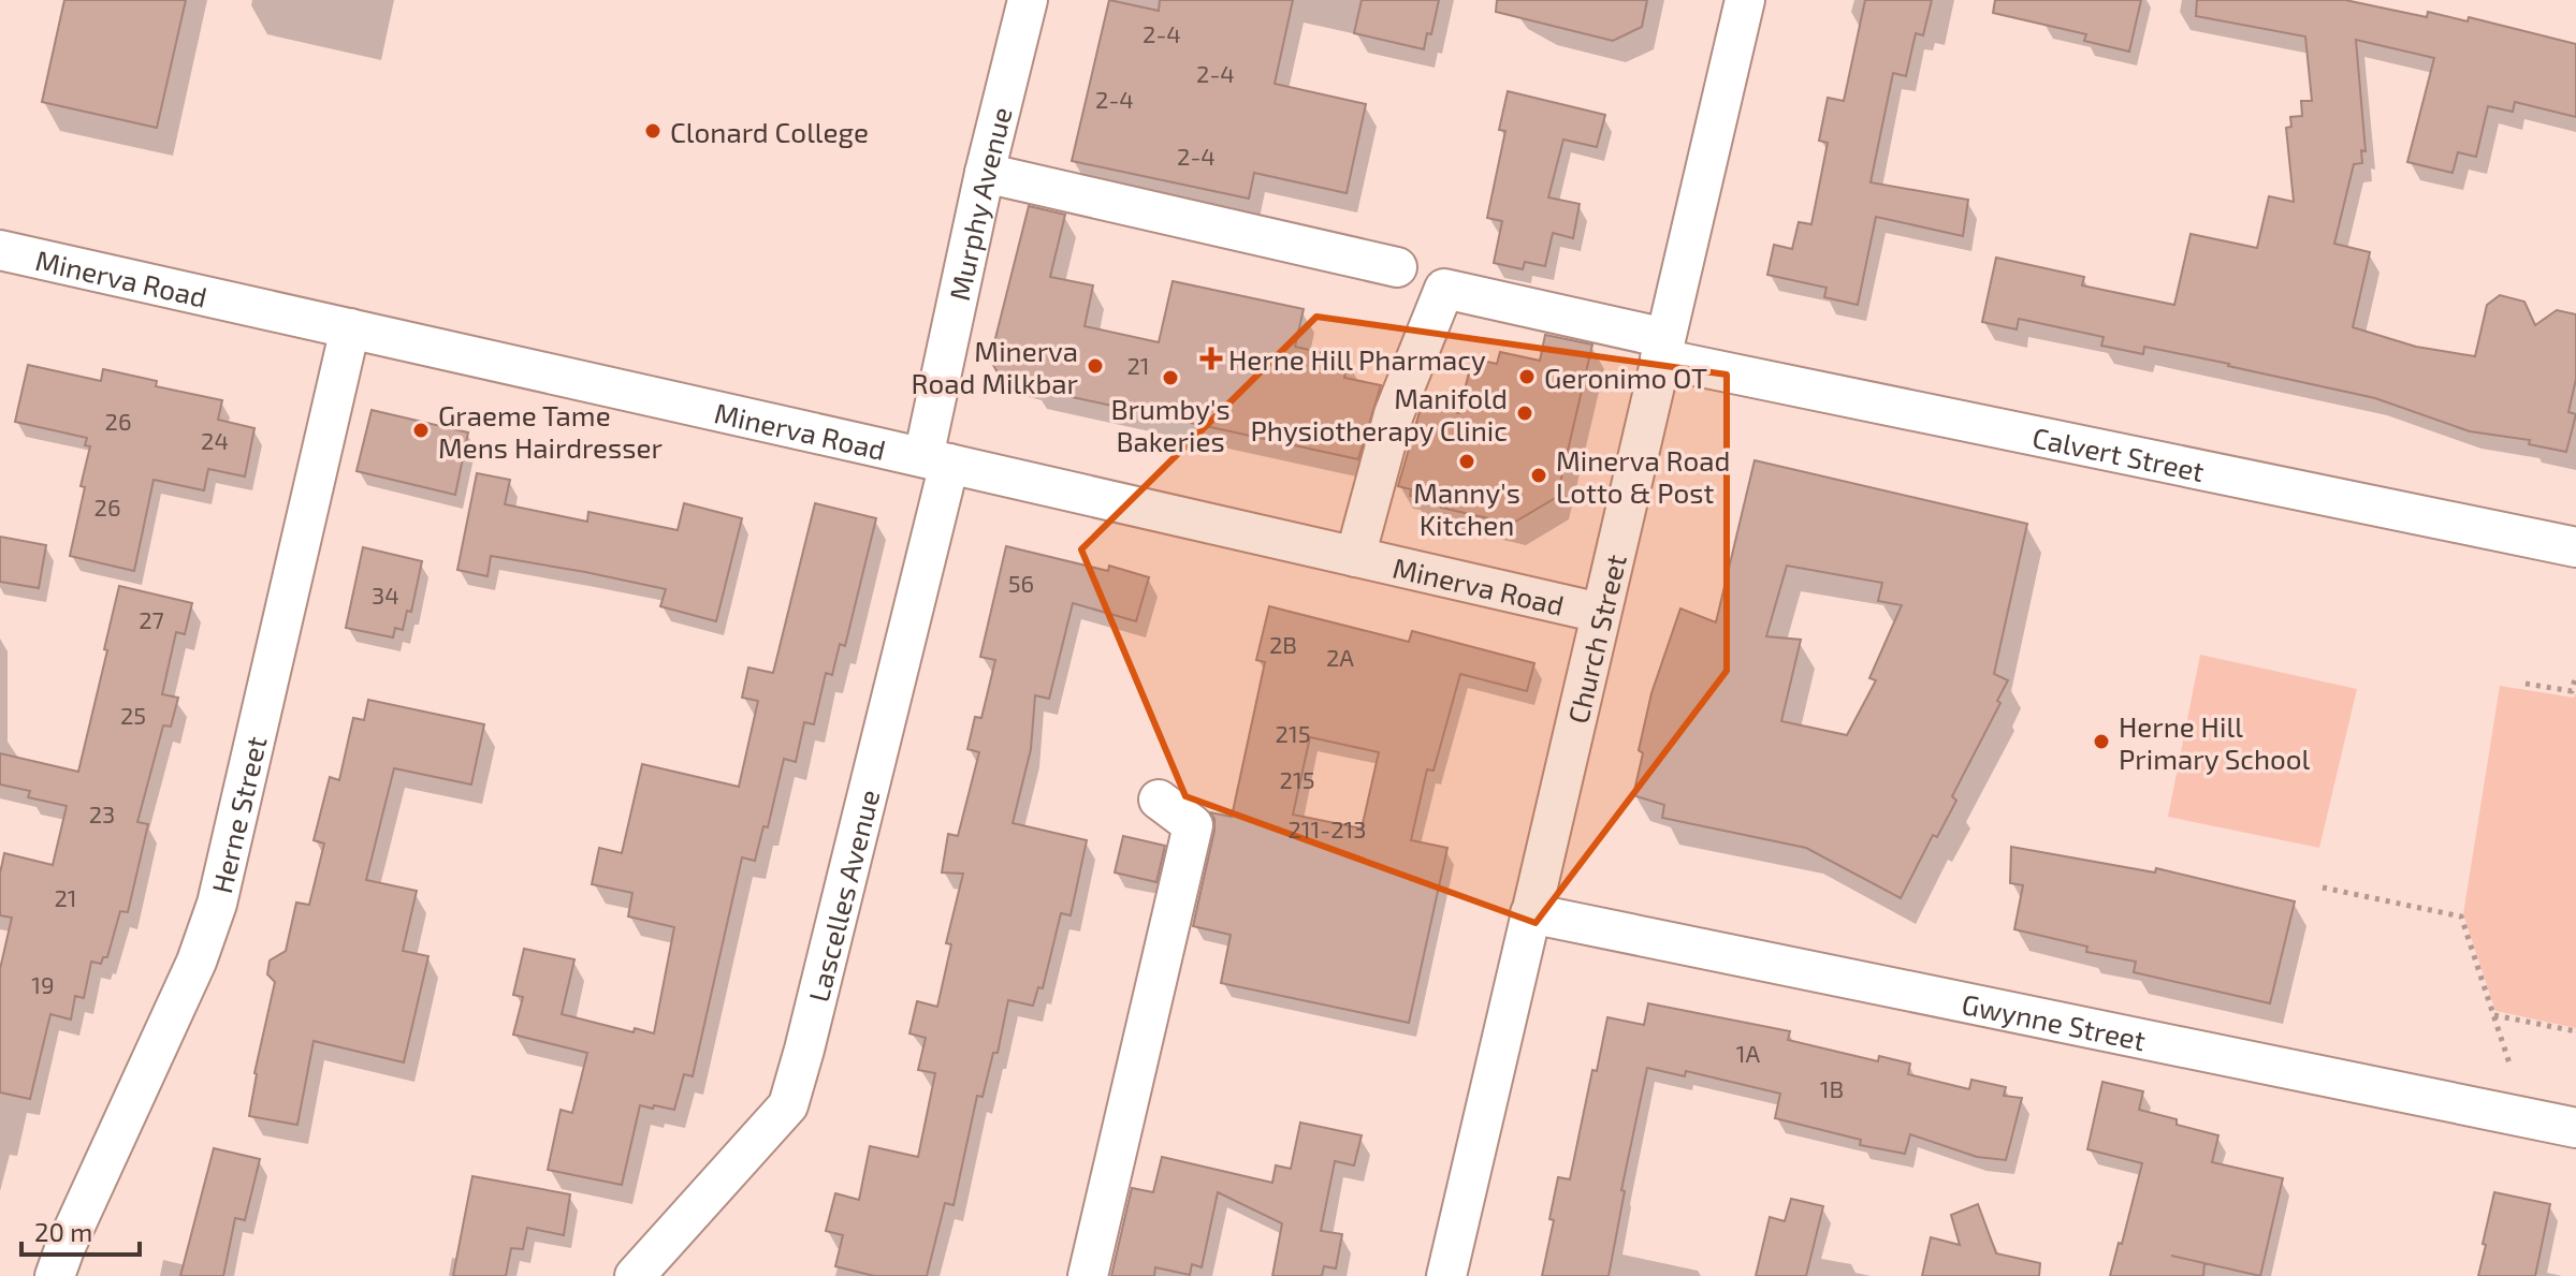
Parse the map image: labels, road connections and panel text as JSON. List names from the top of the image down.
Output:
{
  "streets": {
    "street": [
      "Murphy Avenue",
      "Minerva Road",
      "Calvert Street",
      "Church Street",
      "Herne Street",
      "Lascelles Avenue",
      "Gwynne Street"
    ]
  },
  "crossings": [
    ["Murphy Avenue", "Minerva Road"],
    ["Murphy Avenue", "Lascelles Avenue"],
    ["Minerva Road", "Calvert Street"],
    ["Minerva Road", "Church Street"],
    ["Minerva Road", "Herne Street"],
    ["Minerva Road", "Lascelles Avenue"],
    ["Calvert Street", "Church Street"],
    ["Church Street", "Gwynne Street"]
  ],
  "places": {
    "other": [
      "Clonard College",
      "Minerva Road Milkbar",
      "Geronimo OT",
      "Brumby's Bakeries",
      "Manifold Physiotherapy Clinic",
      "Graeme Tame Mens Hairdresser",
      "Manny's Kitchen",
      "Minerva Road Lotto & Post",
      "Herne Hill Primary School"
    ],
    "health": ["Herne Hill Pharmacy"]
  },
  "house_numbers": [
    "2-4",
    "2-4",
    "2-4",
    "2-4",
    "21",
    "26",
    "24",
    "26",
    "56",
    "34",
    "27",
    "2B",
    "2A",
    "25",
    "215",
    "215",
    "23",
    "211-213",
    "21",
    "19",
    "1A",
    "1B"
  ],
  "scale_bar": "20 m"
}
